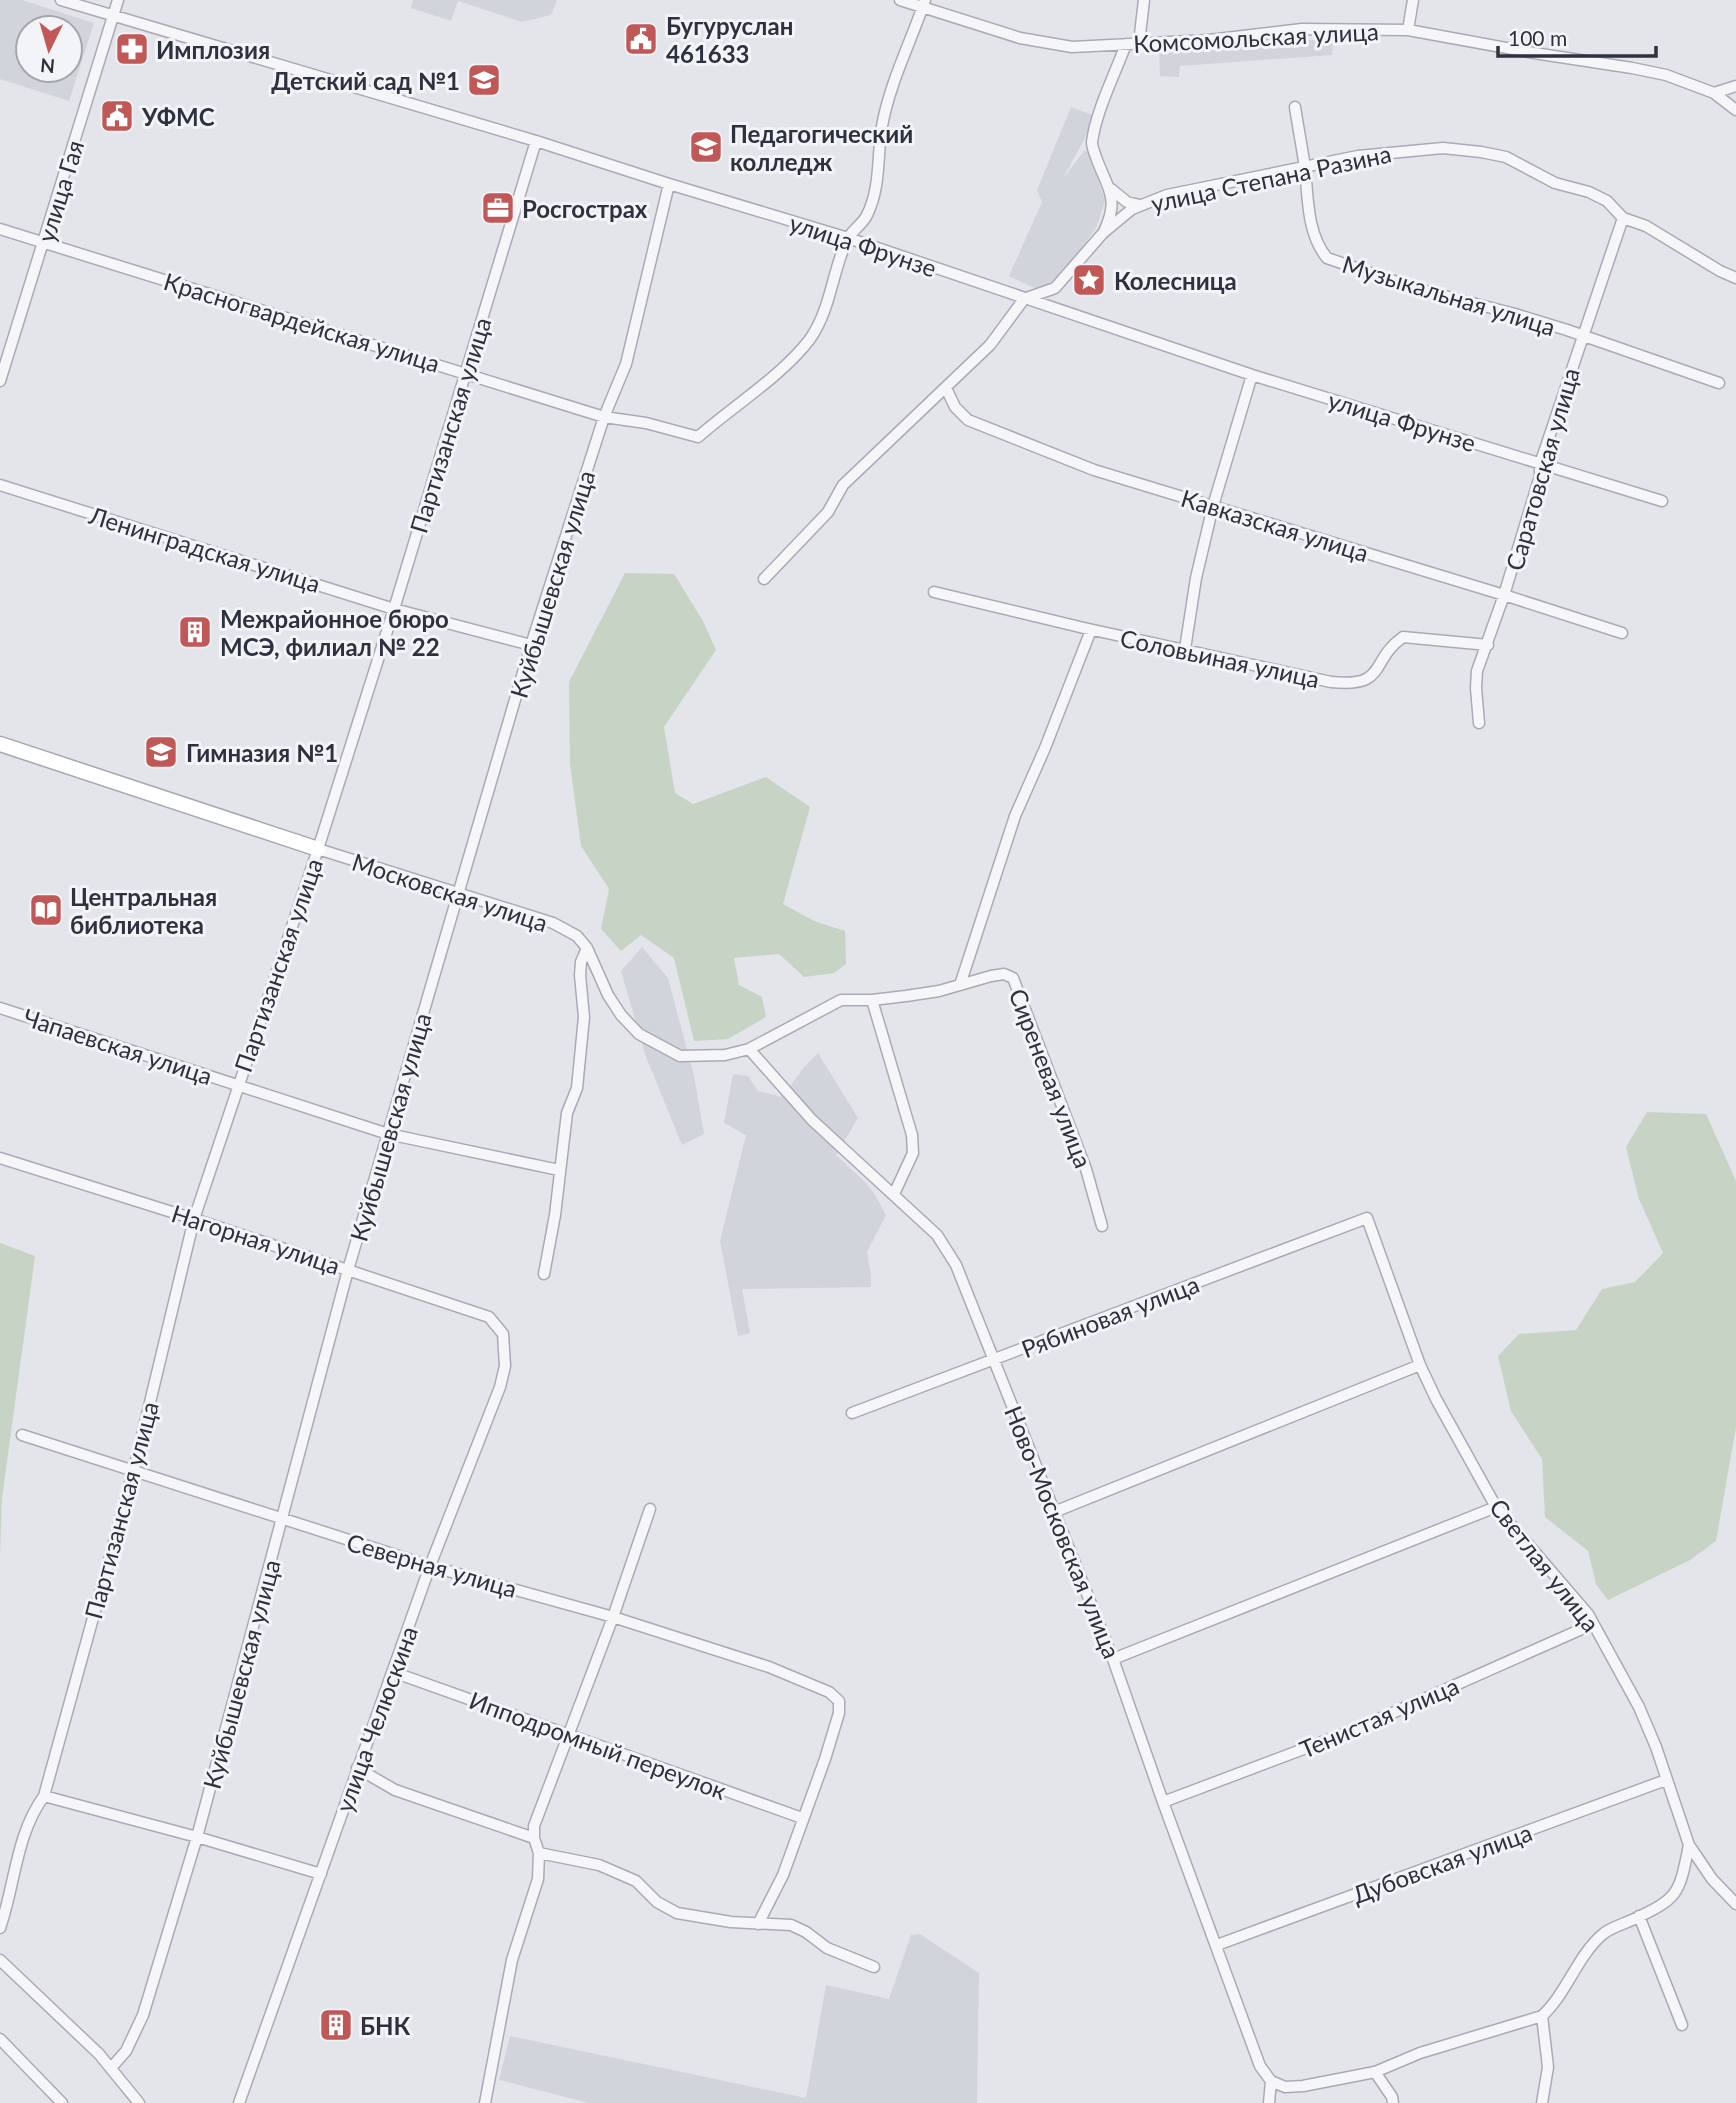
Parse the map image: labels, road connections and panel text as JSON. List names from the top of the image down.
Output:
{
  "streets": {
    "main road": ["Московская улица"],
    "street": [
      "Комсомольская улица",
      "улица Степана Разина",
      "улица Гая",
      "улица Фрунзе",
      "Музыкальная улица",
      "Красногвардейская улица",
      "Партизанская улица",
      "Саратовская улица",
      "Кавказская улица",
      "Ленинградская улица",
      "Куйбышевская улица",
      "Соловьиная улица",
      "Чапаевская улица",
      "Сиреневая улица",
      "Нагорная улица",
      "Рябиновая улица",
      "Ново-Московская улица",
      "Северная улица",
      "Светлая улица",
      "Тенистая улица",
      "улица Челюскина",
      "Ипподромный переулок",
      "Дубовская улица"
    ]
  },
  "crossings": [
    ["улица Степана Разина", "улица Фрунзе"],
    ["улица Степана Разина", "Музыкальная улица"],
    ["улица Степана Разина", "Саратовская улица"],
    ["улица Гая", "улица Фрунзе"],
    ["улица Гая", "Красногвардейская улица"],
    ["улица Фрунзе", "Красногвардейская улица"],
    ["улица Фрунзе", "Партизанская улица"],
    ["улица Фрунзе", "Саратовская улица"],
    ["улица Фрунзе", "Куйбышевская улица"],
    ["Музыкальная улица", "Саратовская улица"],
    ["Красногвардейская улица", "Партизанская улица"],
    ["Красногвардейская улица", "Куйбышевская улица"],
    ["Партизанская улица", "Ленинградская улица"],
    ["Партизанская улица", "Московская улица"],
    ["Партизанская улица", "Чапаевская улица"],
    ["Партизанская улица", "Нагорная улица"],
    ["Партизанская улица", "Северная улица"],
    ["Саратовская улица", "Кавказская улица"],
    ["Саратовская улица", "Соловьиная улица"],
    ["Ленинградская улица", "Куйбышевская улица"],
    ["Куйбышевская улица", "Московская улица"],
    ["Куйбышевская улица", "Чапаевская улица"],
    ["Куйбышевская улица", "Нагорная улица"],
    ["Куйбышевская улица", "Северная улица"],
    ["Московская улица", "Сиреневая улица"],
    ["Московская улица", "Ново-Московская улица"],
    ["Нагорная улица", "улица Челюскина"],
    ["Рябиновая улица", "Ново-Московская улица"],
    ["Рябиновая улица", "Светлая улица"],
    ["Ново-Московская улица", "Тенистая улица"],
    ["Ново-Московская улица", "Дубовская улица"],
    ["Северная улица", "улица Челюскина"],
    ["Северная улица", "Ипподромный переулок"],
    ["Светлая улица", "Тенистая улица"],
    ["Светлая улица", "Дубовская улица"],
    ["улица Челюскина", "Ипподромный переулок"]
  ],
  "places": {
    "public building": ["Бугуруслан 461633", "УФМС"],
    "pharmacy": ["Имплозия"],
    "school or university": ["Детский сад №1", "Педагогический колледж", "Гимназия №1"],
    "office": ["Росгострах"],
    "place": ["Колесница"],
    "building": ["Межрайонное бюро МСЭ, филиал № 22", "БНК"],
    "library": ["Центральная библиотека"]
  },
  "scale_bar": "100 m",
  "north": "bottom"
}
